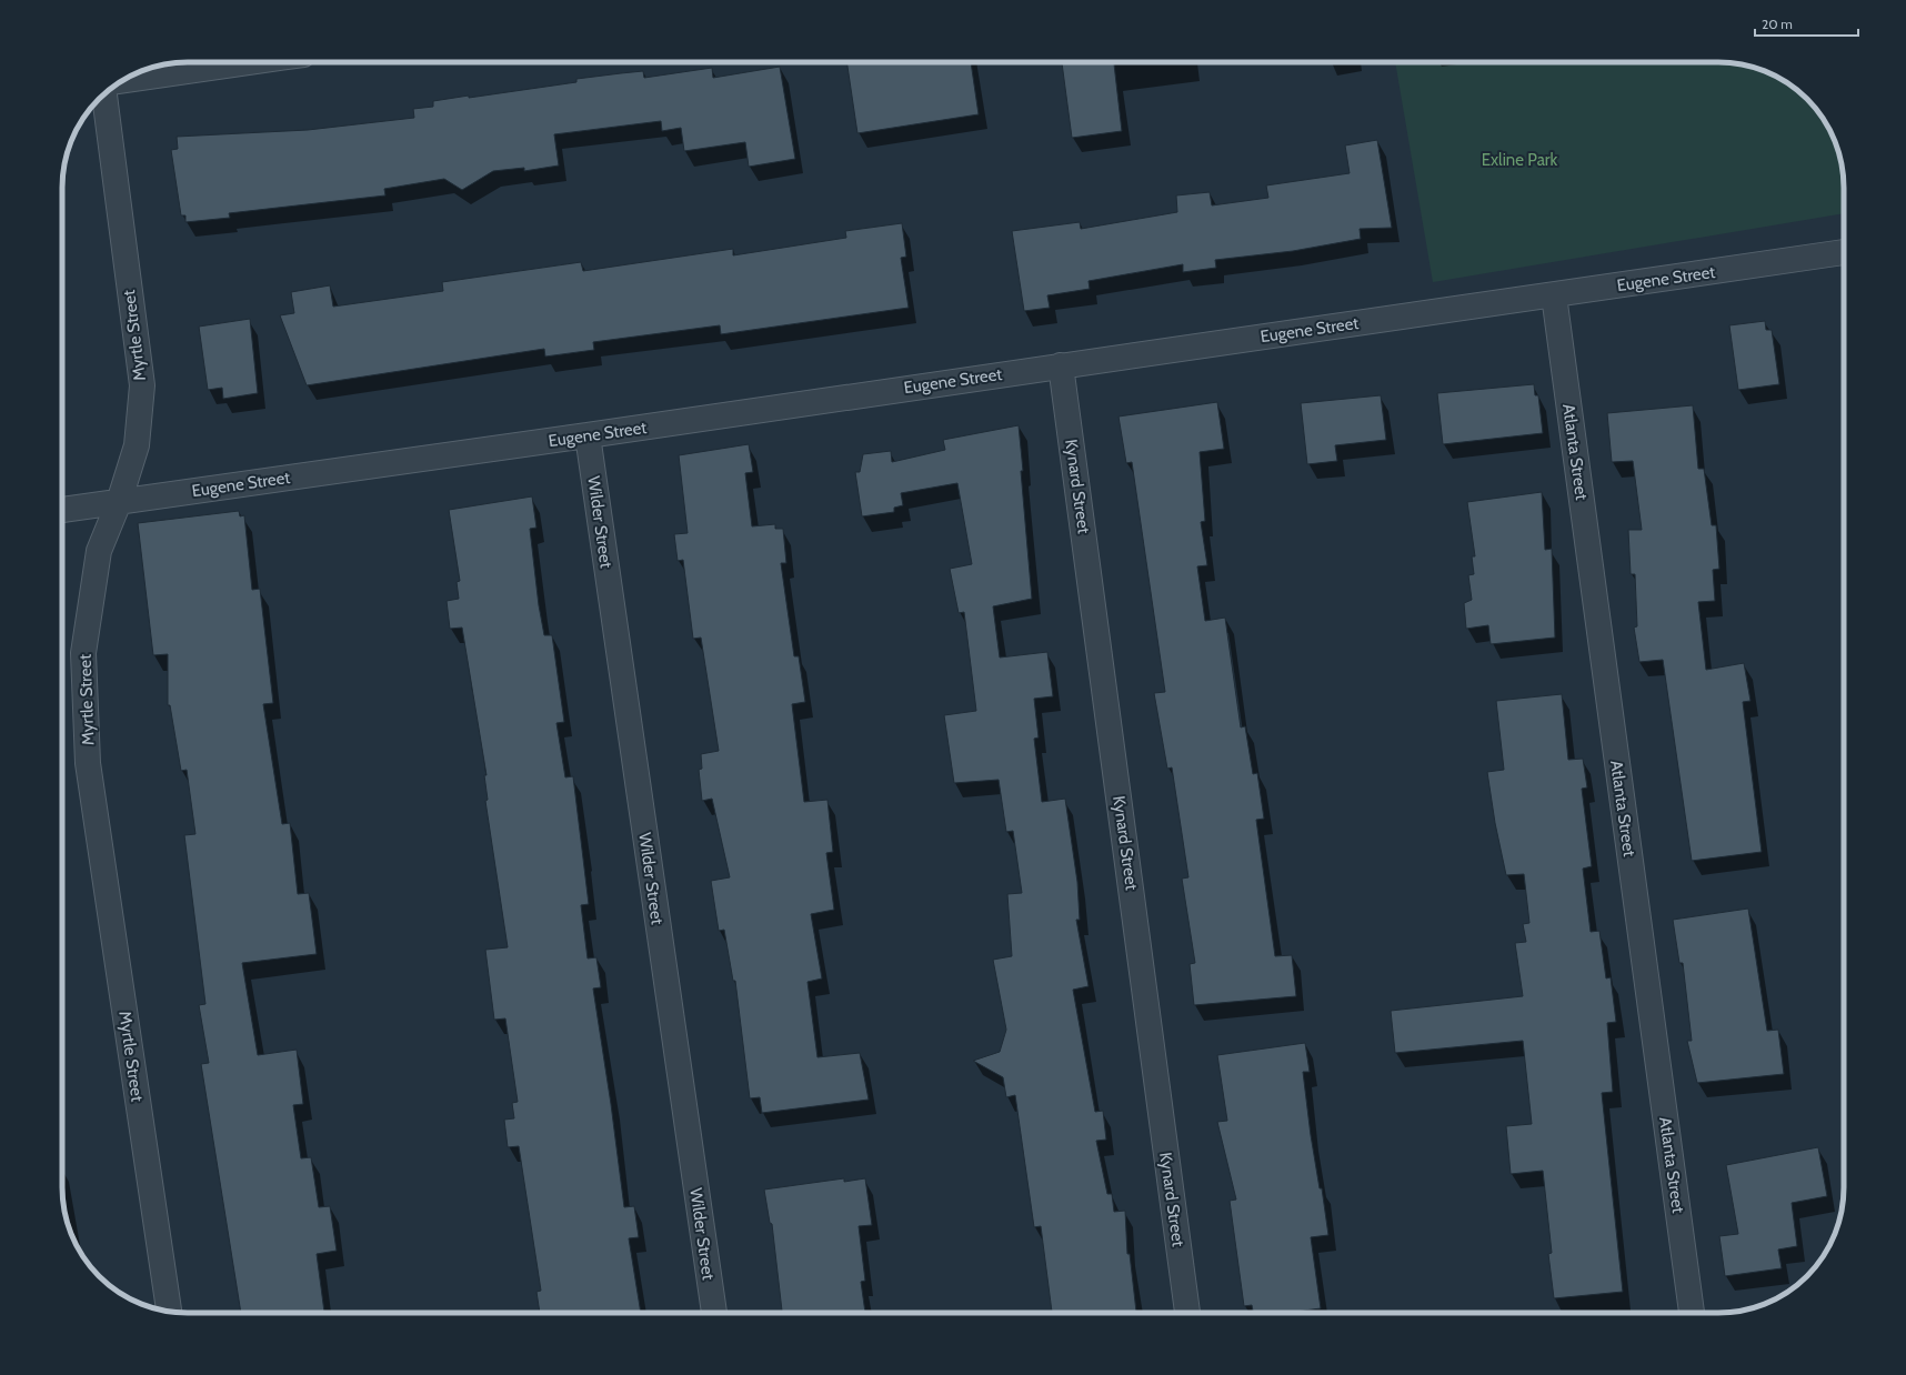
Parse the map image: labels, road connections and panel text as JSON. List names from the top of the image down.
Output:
{
  "streets": {
    "street": [
      "Eugene Street",
      "Myrtle Street",
      "Atlanta Street",
      "Kynard Street",
      "Wilder Street"
    ]
  },
  "crossings": [
    ["Eugene Street", "Myrtle Street"],
    ["Eugene Street", "Atlanta Street"],
    ["Eugene Street", "Kynard Street"],
    ["Eugene Street", "Wilder Street"]
  ],
  "parks": ["Exline Park"],
  "scale_bar": "20 m"
}
